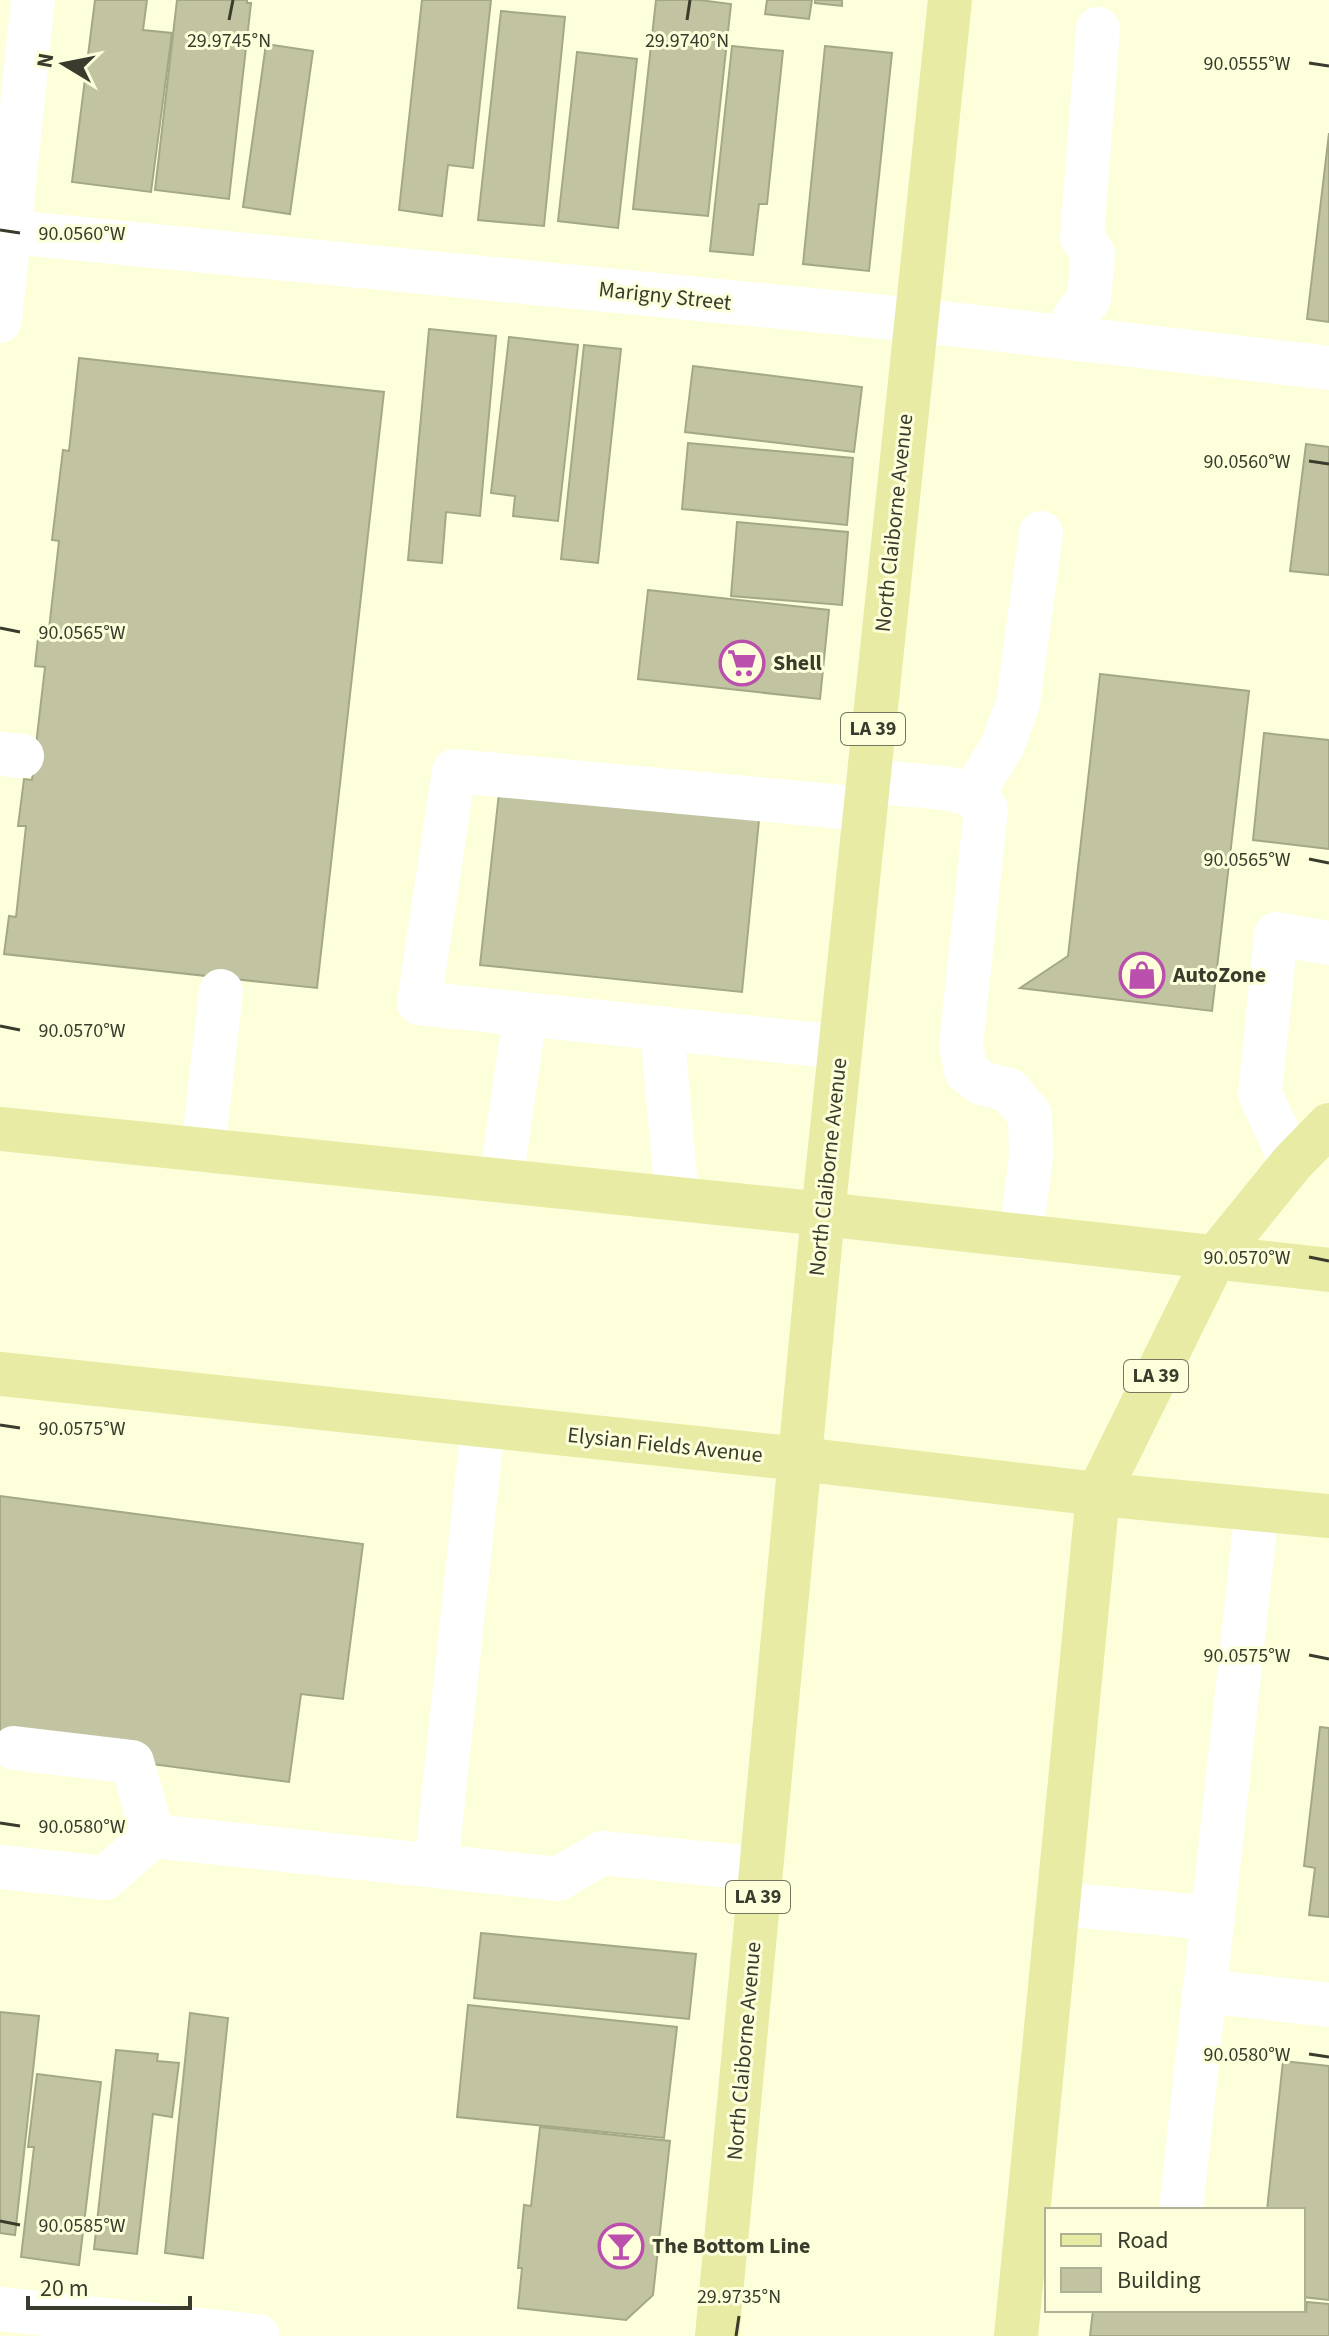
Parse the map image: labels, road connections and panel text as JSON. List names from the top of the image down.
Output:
{
  "streets": {
    "main road": ["North Claiborne Avenue", "LA 39", "Elysian Fields Avenue"],
    "street": ["Marigny Street"]
  },
  "crossings": [
    ["Marigny Street", "North Claiborne Avenue"],
    ["North Claiborne Avenue", "Elysian Fields Avenue"],
    ["LA 39", "Elysian Fields Avenue"]
  ],
  "places": {
    "supermarket": ["Shell"],
    "shop": ["AutoZone"],
    "bar": ["The Bottom Line"]
  },
  "legend": ["Road", "Building"],
  "scale_bar": "20 m",
  "north": "left",
  "coordinates": [
    "29.9745°N",
    "29.9740°N",
    "90.0555°W",
    "90.0560°W",
    "90.0565°W",
    "90.0570°W",
    "90.0575°W",
    "90.0580°W",
    "90.0585°W",
    "29.9735°N"
  ]
}
